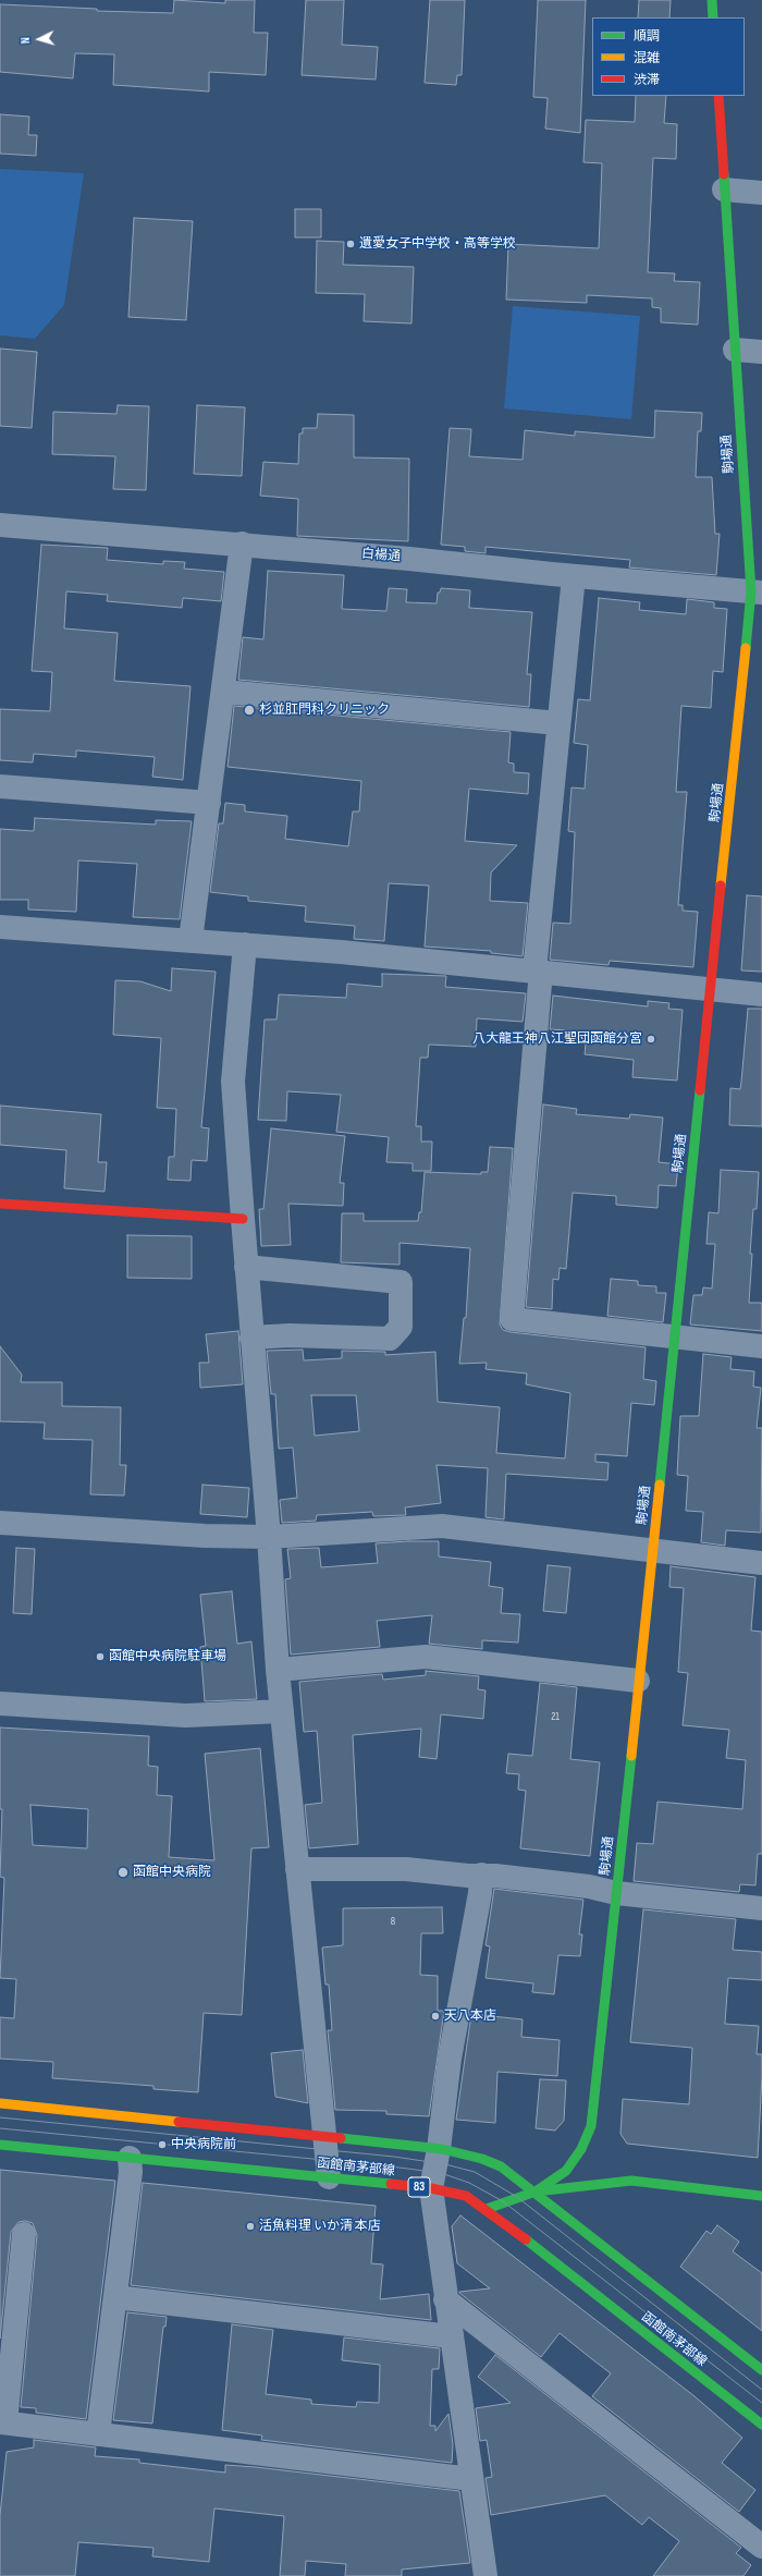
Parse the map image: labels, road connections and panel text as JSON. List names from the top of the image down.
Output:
{
  "streets": {
    "street": [
      "駒場通",
      "白楊通",
      "函館南茅部線",
      "83"
    ]
  },
  "crossings": [
    ["駒場通", "白楊通"]
  ],
  "places": [
    "遺愛女子中学校・高等学校",
    "杉並肛門科クリニック",
    "八大龍王神八江聖団函館分宮",
    "函館中央病院駐車場",
    "函館中央病院",
    "天八本店",
    "中央病院前",
    "活魚料理 いか清 本店"
  ],
  "house_numbers": ["21", "8"],
  "legend": ["順調", "混雑", "渋滞"],
  "north": "left"
}
